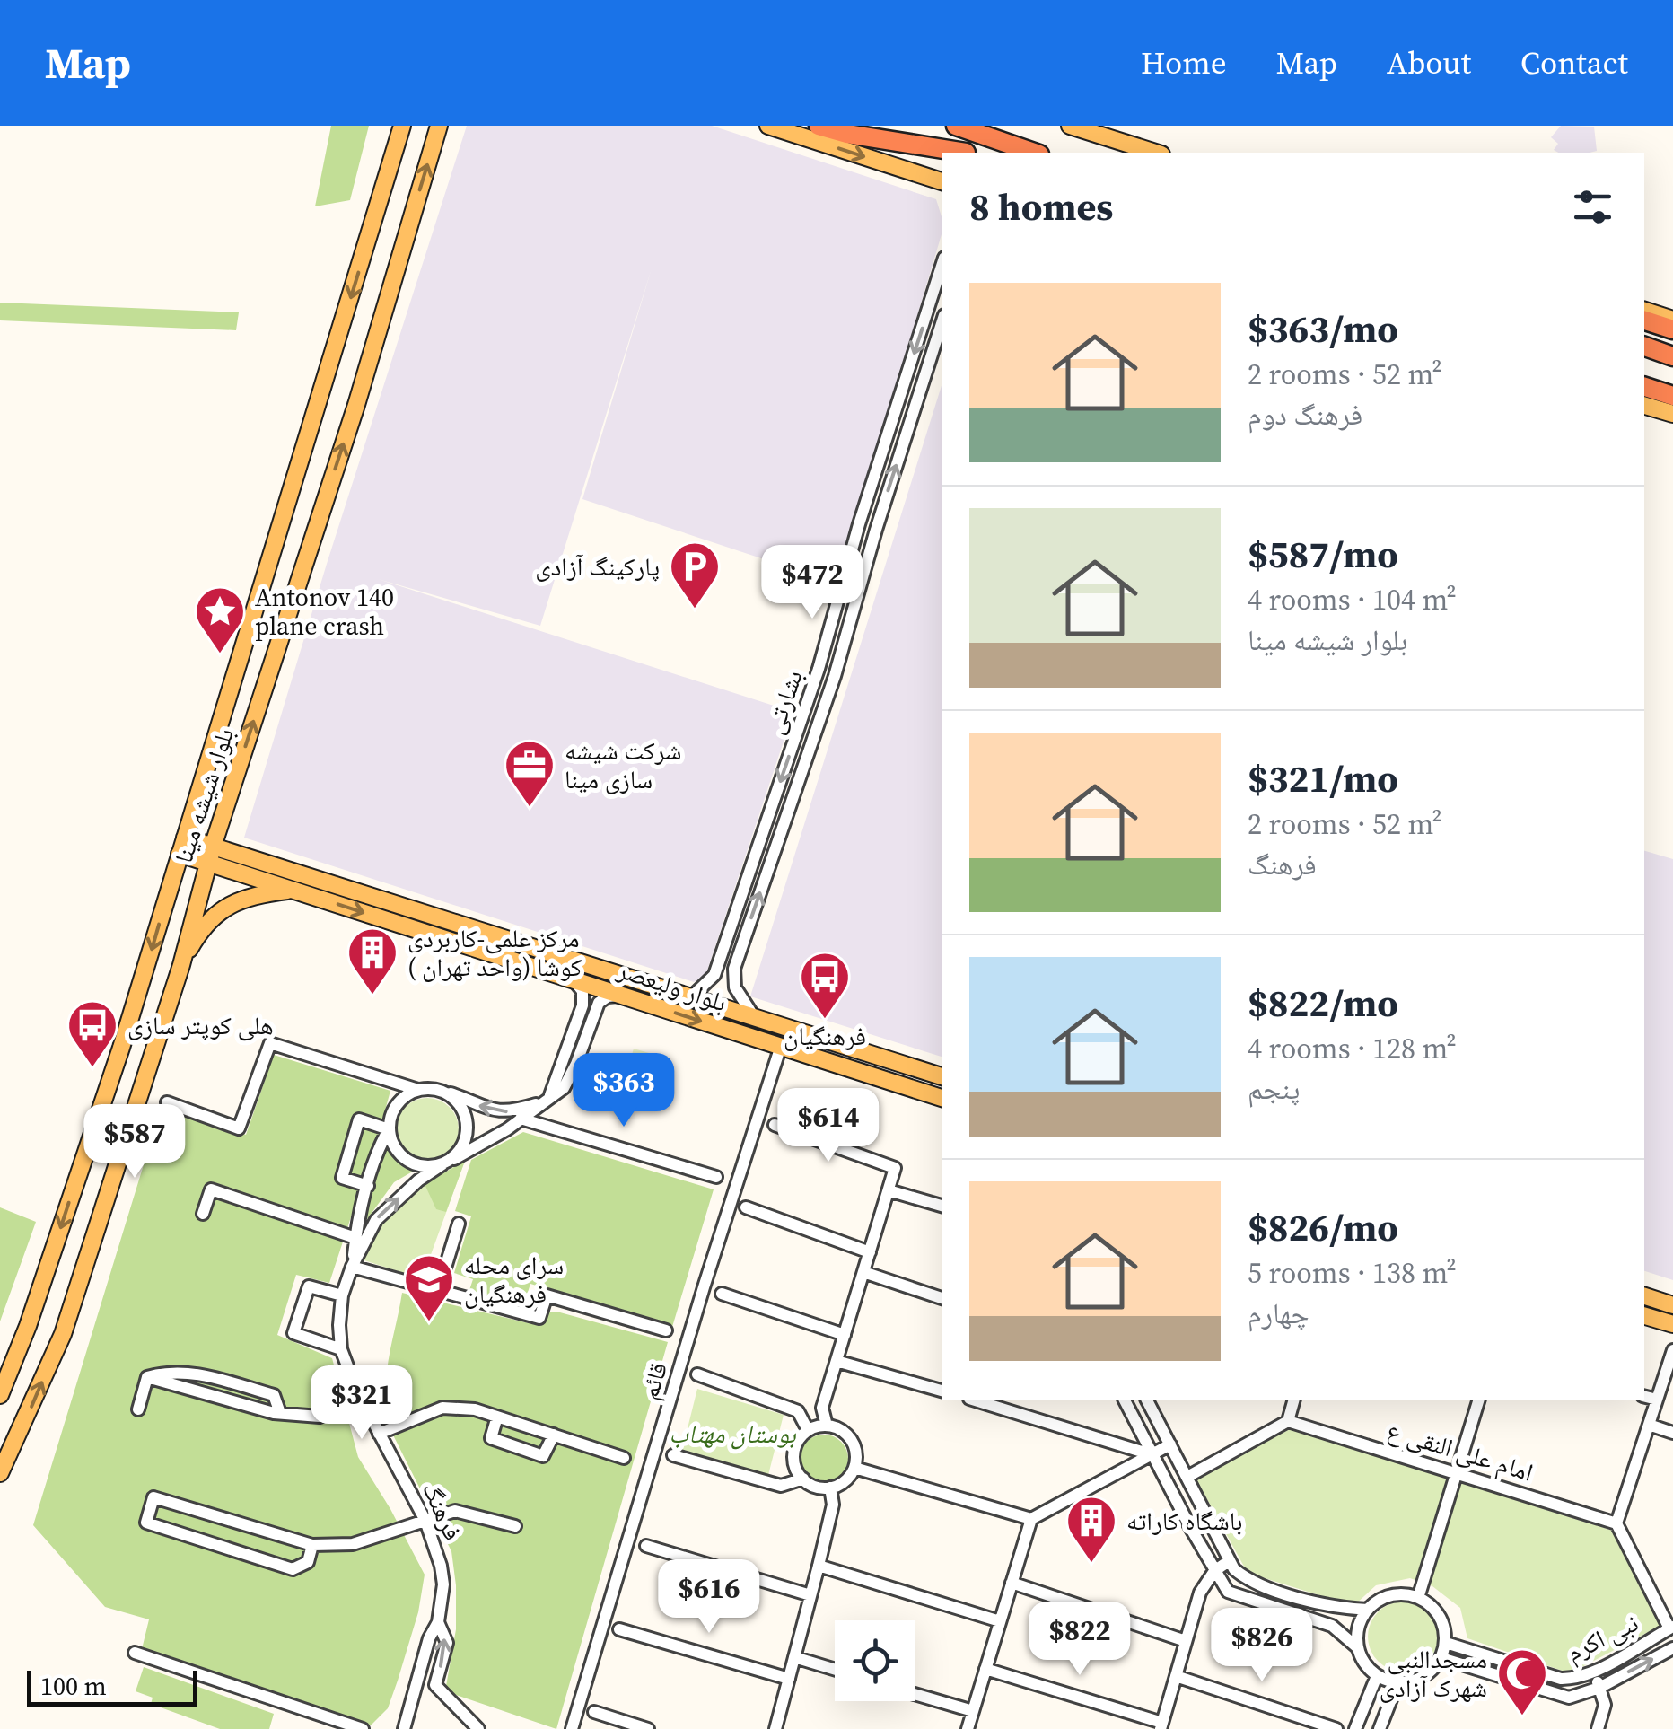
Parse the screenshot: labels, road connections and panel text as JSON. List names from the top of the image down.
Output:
{
  "streets": {
    "main road": ["بلوار شیشه مینا", "بلوار ولیعصر"],
    "street": [
      "بشارتی",
      "قائم",
      "امام علی النقی ع",
      "فرهنگ",
      "نبی اکرم"
    ]
  },
  "crossings": [
    ["بشارتی", "بلوار ولیعصر"],
    ["بلوار شیشه مینا", "بلوار ولیعصر"],
    ["بلوار ولیعصر", "قائم"]
  ],
  "parks": ["بوستان مهتاب"],
  "places": {
    "parking": ["پارکینگ آزادی"],
    "place": ["Antonov 140 plane crash"],
    "office": ["شرکت شیشه سازی مینا"],
    "building": ["مرکز علمی-کاربردی کوشا (واحد تهران )", "باشگاه کاراته"],
    "bus stop": ["فرهنگیان", "هلی کوپتر سازی"],
    "school or university": ["سرای محله فرهنگیان"],
    "mosque": ["مسجدالنبی شهرک آزادی"]
  },
  "scale_bar": "100 m",
  "page": {
    "header": "Map",
    "nav": [
      "Home",
      "Map",
      "About",
      "Contact"
    ],
    "heading": "8 homes",
    "list": [
      {
        "name": "$363/mo",
        "note": "2 rooms · 52 m² · فرهنگ دوم"
      },
      {
        "name": "$587/mo",
        "note": "4 rooms · 104 m² · بلوار شیشه مینا"
      },
      {
        "name": "$321/mo",
        "note": "2 rooms · 52 m² · فرهنگ"
      },
      {
        "name": "$822/mo",
        "note": "4 rooms · 128 m² · پنجم"
      },
      {
        "name": "$826/mo",
        "note": "5 rooms · 138 m² · چهارم"
      }
    ],
    "price": [
      "$472",
      "$363",
      "$614",
      "$587",
      "$321",
      "$616",
      "$822",
      "$826"
    ],
    "scale": "100 m"
  }
}
